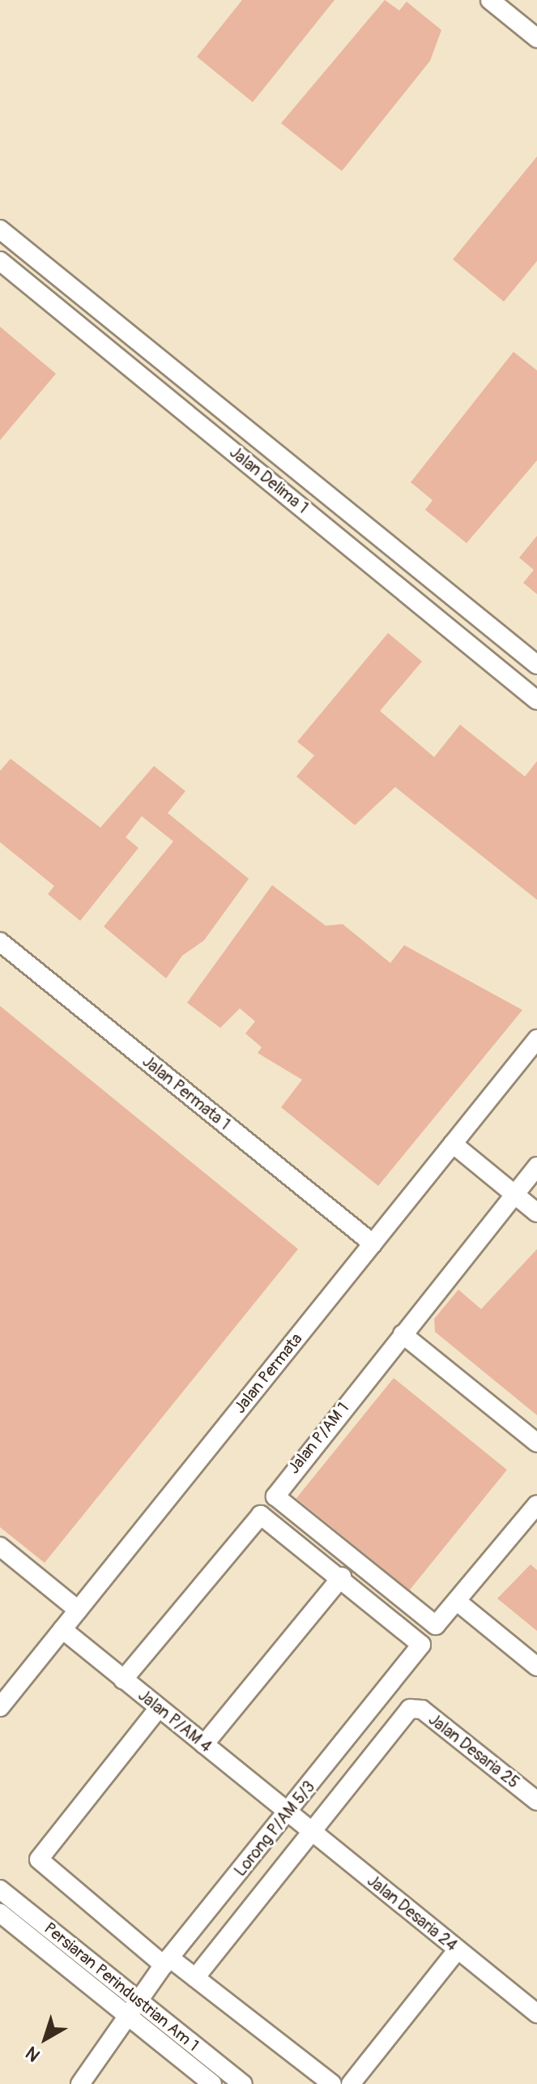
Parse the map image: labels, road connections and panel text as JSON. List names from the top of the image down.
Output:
{
  "streets": {
    "street": [
      "Jalan Delima 1",
      "Jalan Permata 1",
      "Jalan Permata",
      "Jalan P/AM 1",
      "Jalan P/AM 4",
      "Jalan Desaria 25",
      "Lorong P/AM 5/3",
      "Jalan Desaria 24",
      "Persiaran Perindustrian Am 1"
    ]
  },
  "crossings": [
    ["Jalan Permata 1", "Jalan Permata"],
    ["Jalan Permata", "Jalan P/AM 4"],
    ["Jalan P/AM 4", "Lorong P/AM 5/3"],
    ["Jalan P/AM 4", "Jalan Desaria 24"],
    ["Jalan Desaria 25", "Jalan Desaria 24"],
    ["Lorong P/AM 5/3", "Jalan Desaria 24"],
    ["Lorong P/AM 5/3", "Persiaran Perindustrian Am 1"]
  ],
  "north": "bottom left"
}
